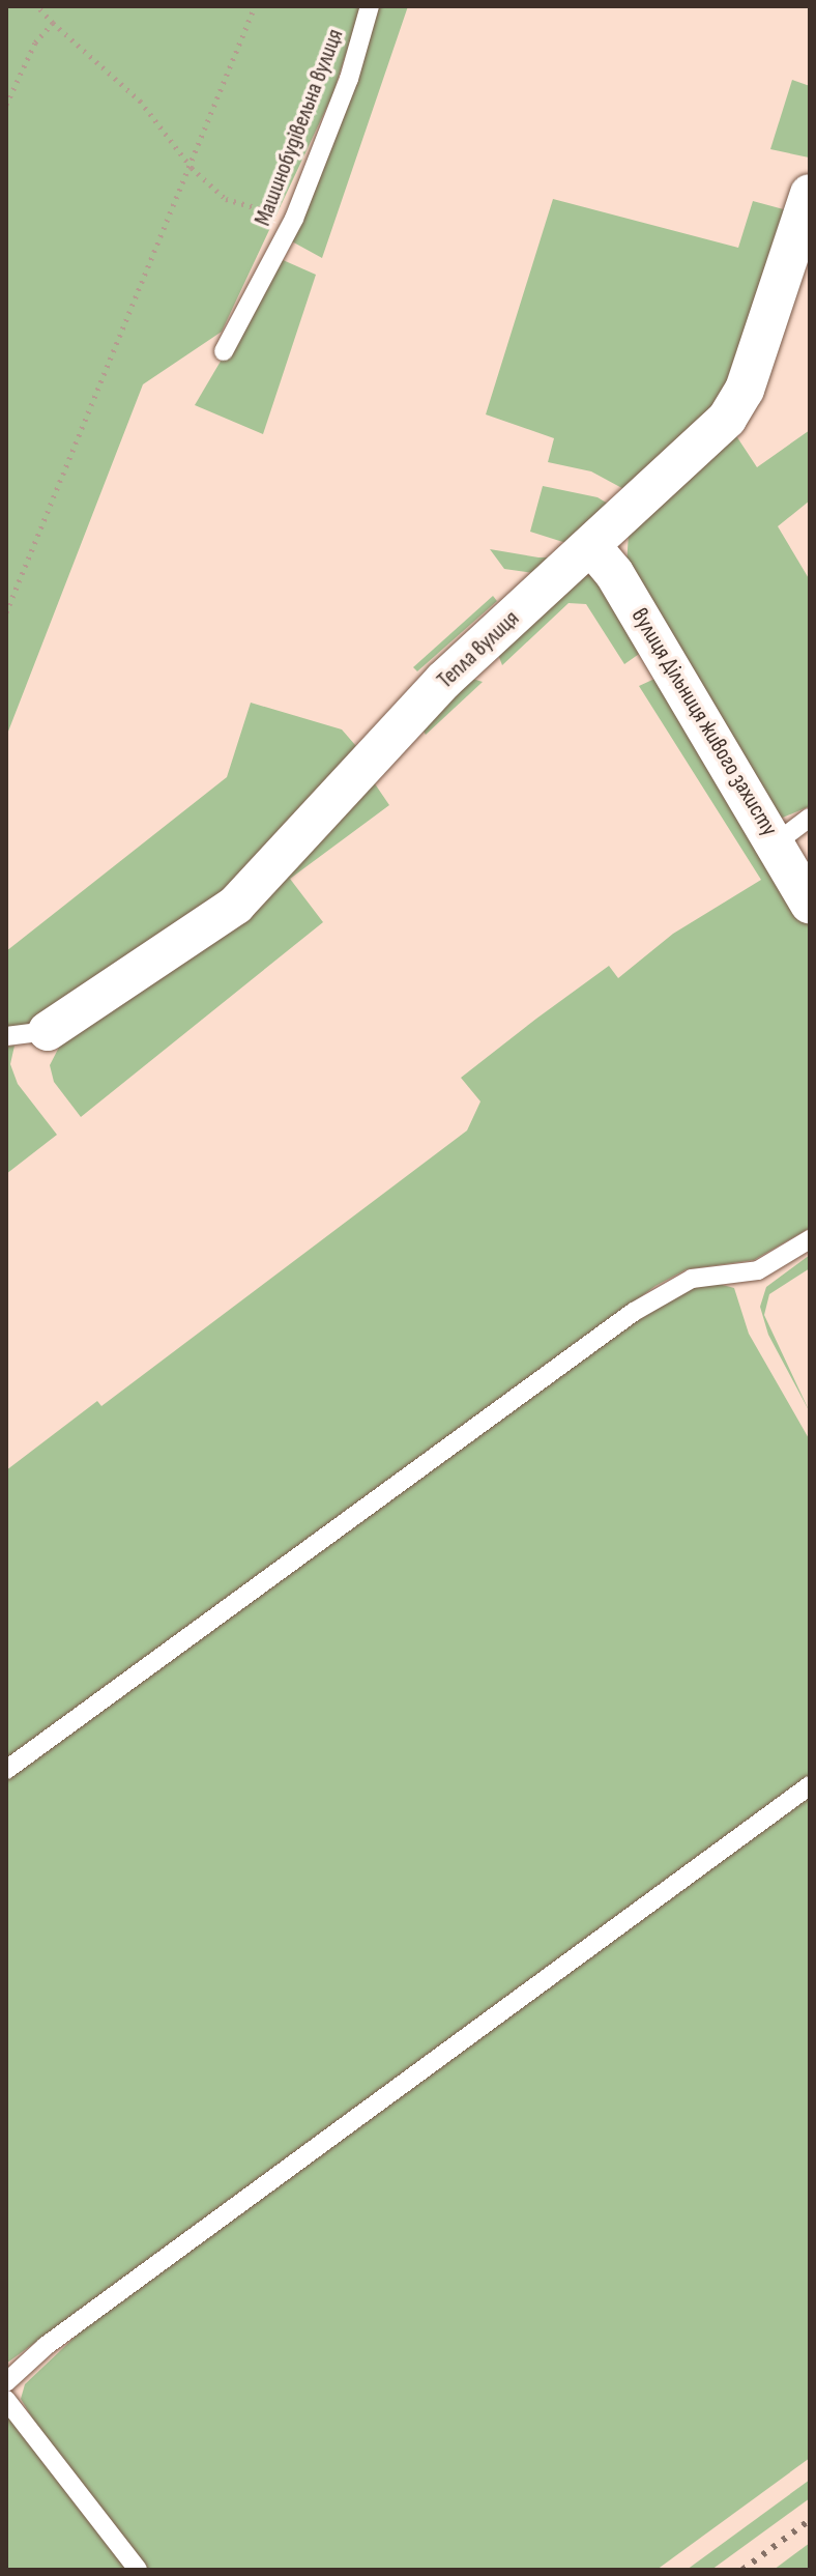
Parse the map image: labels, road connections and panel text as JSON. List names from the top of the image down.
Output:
{
  "streets": {
    "street": ["Тепла вулиця", "вулиця Дільниця живого захисту"],
    "lane": ["Машинобудівельна вулиця"]
  },
  "crossings": [
    ["Тепла вулиця", "вулиця Дільниця живого захисту"]
  ]
}
